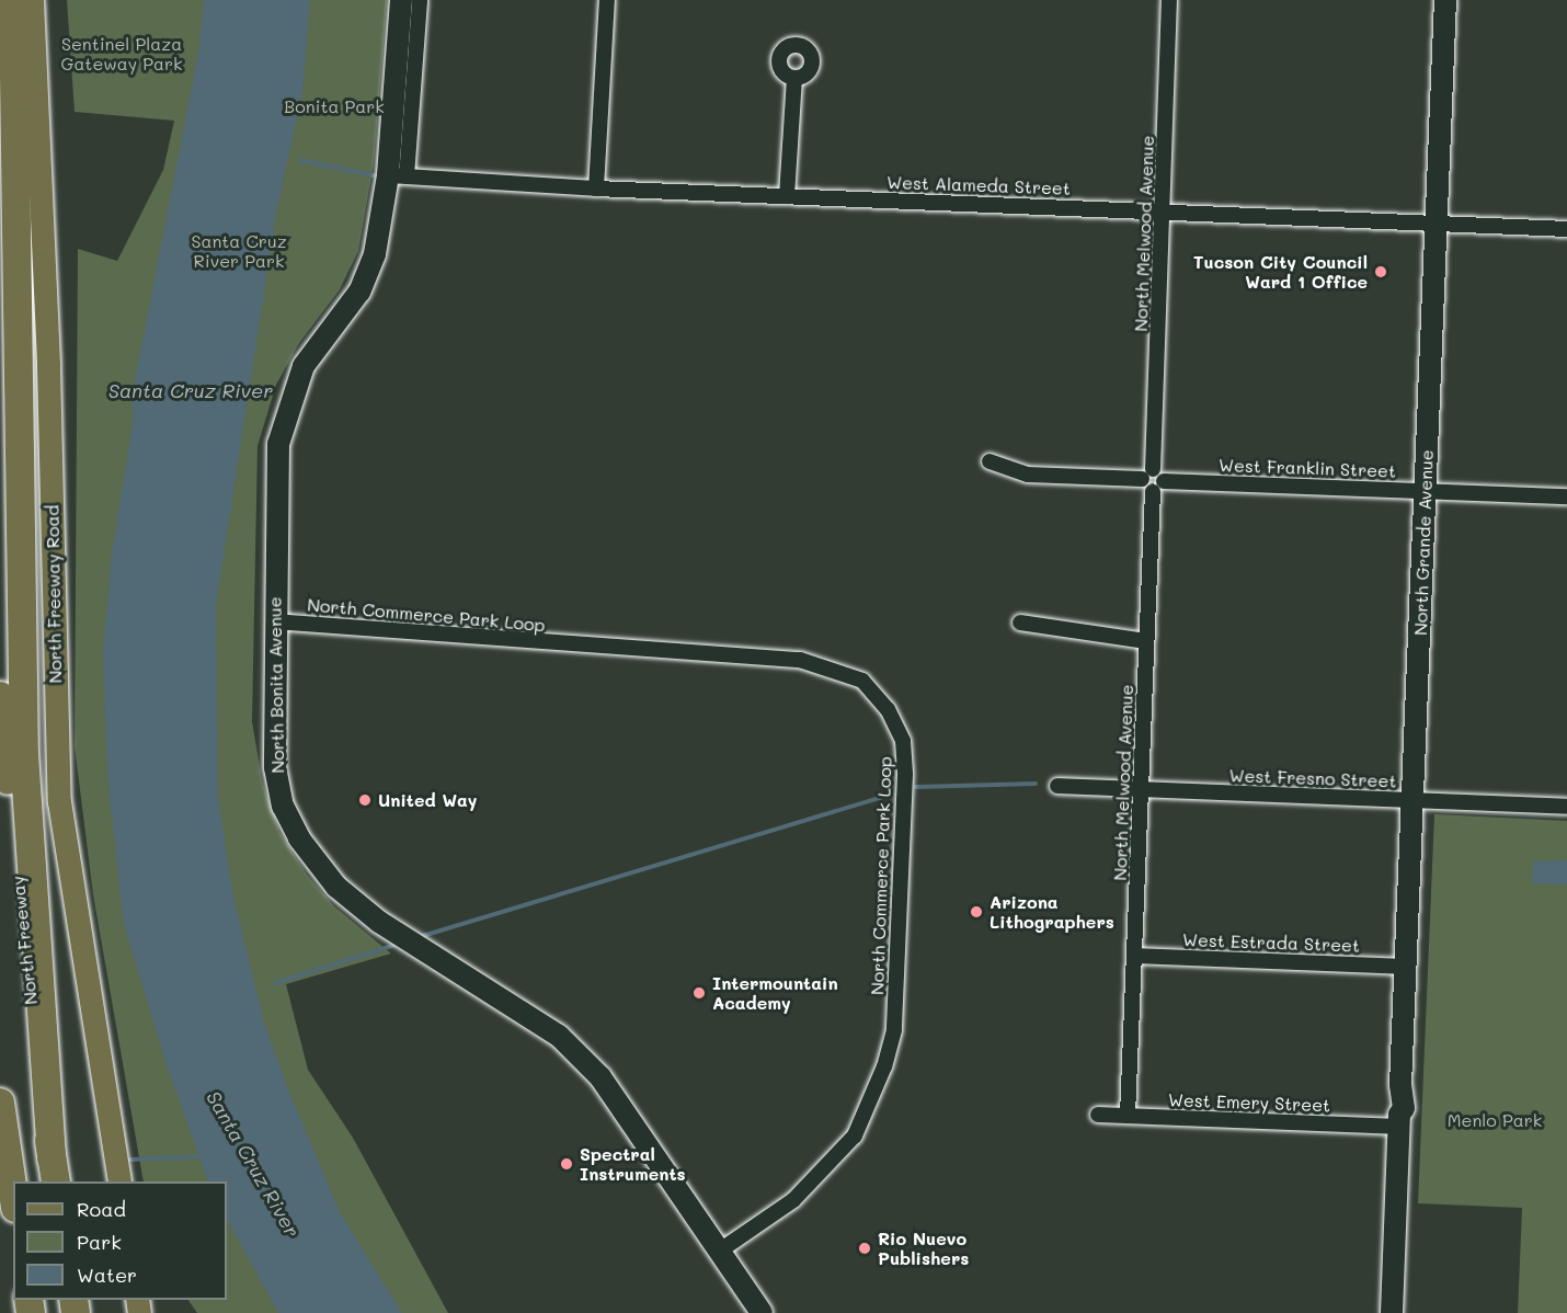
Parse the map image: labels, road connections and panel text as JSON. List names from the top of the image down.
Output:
{
  "streets": {
    "highway": ["North Freeway"],
    "main road": ["North Freeway Road"],
    "street": [
      "West Alameda Street",
      "North Melwood Avenue",
      "West Franklin Street",
      "North Grande Avenue",
      "North Commerce Park Loop",
      "North Bonita Avenue",
      "West Fresno Street",
      "West Estrada Street",
      "West Emery Street"
    ]
  },
  "crossings": [
    ["West Alameda Street", "North Melwood Avenue"],
    ["West Alameda Street", "North Grande Avenue"],
    ["West Alameda Street", "North Bonita Avenue"],
    ["North Melwood Avenue", "West Franklin Street"],
    ["North Melwood Avenue", "West Fresno Street"],
    ["North Melwood Avenue", "West Estrada Street"],
    ["North Melwood Avenue", "West Emery Street"],
    ["West Franklin Street", "North Grande Avenue"],
    ["North Grande Avenue", "West Fresno Street"],
    ["North Grande Avenue", "West Estrada Street"],
    ["North Grande Avenue", "West Emery Street"],
    ["North Commerce Park Loop", "North Bonita Avenue"]
  ],
  "water": ["Santa Cruz River"],
  "parks": [
    "Sentinel Plaza Gateway Park",
    "Bonita Park",
    "Santa Cruz River Park",
    "Menlo Park"
  ],
  "places": [
    "Tucson City Council Ward 1 Office",
    "United Way",
    "Arizona Lithographers",
    "Intermountain Academy",
    "Spectral Instruments",
    "Rio Nuevo Publishers"
  ],
  "legend": ["Road", "Park", "Water"]
}
